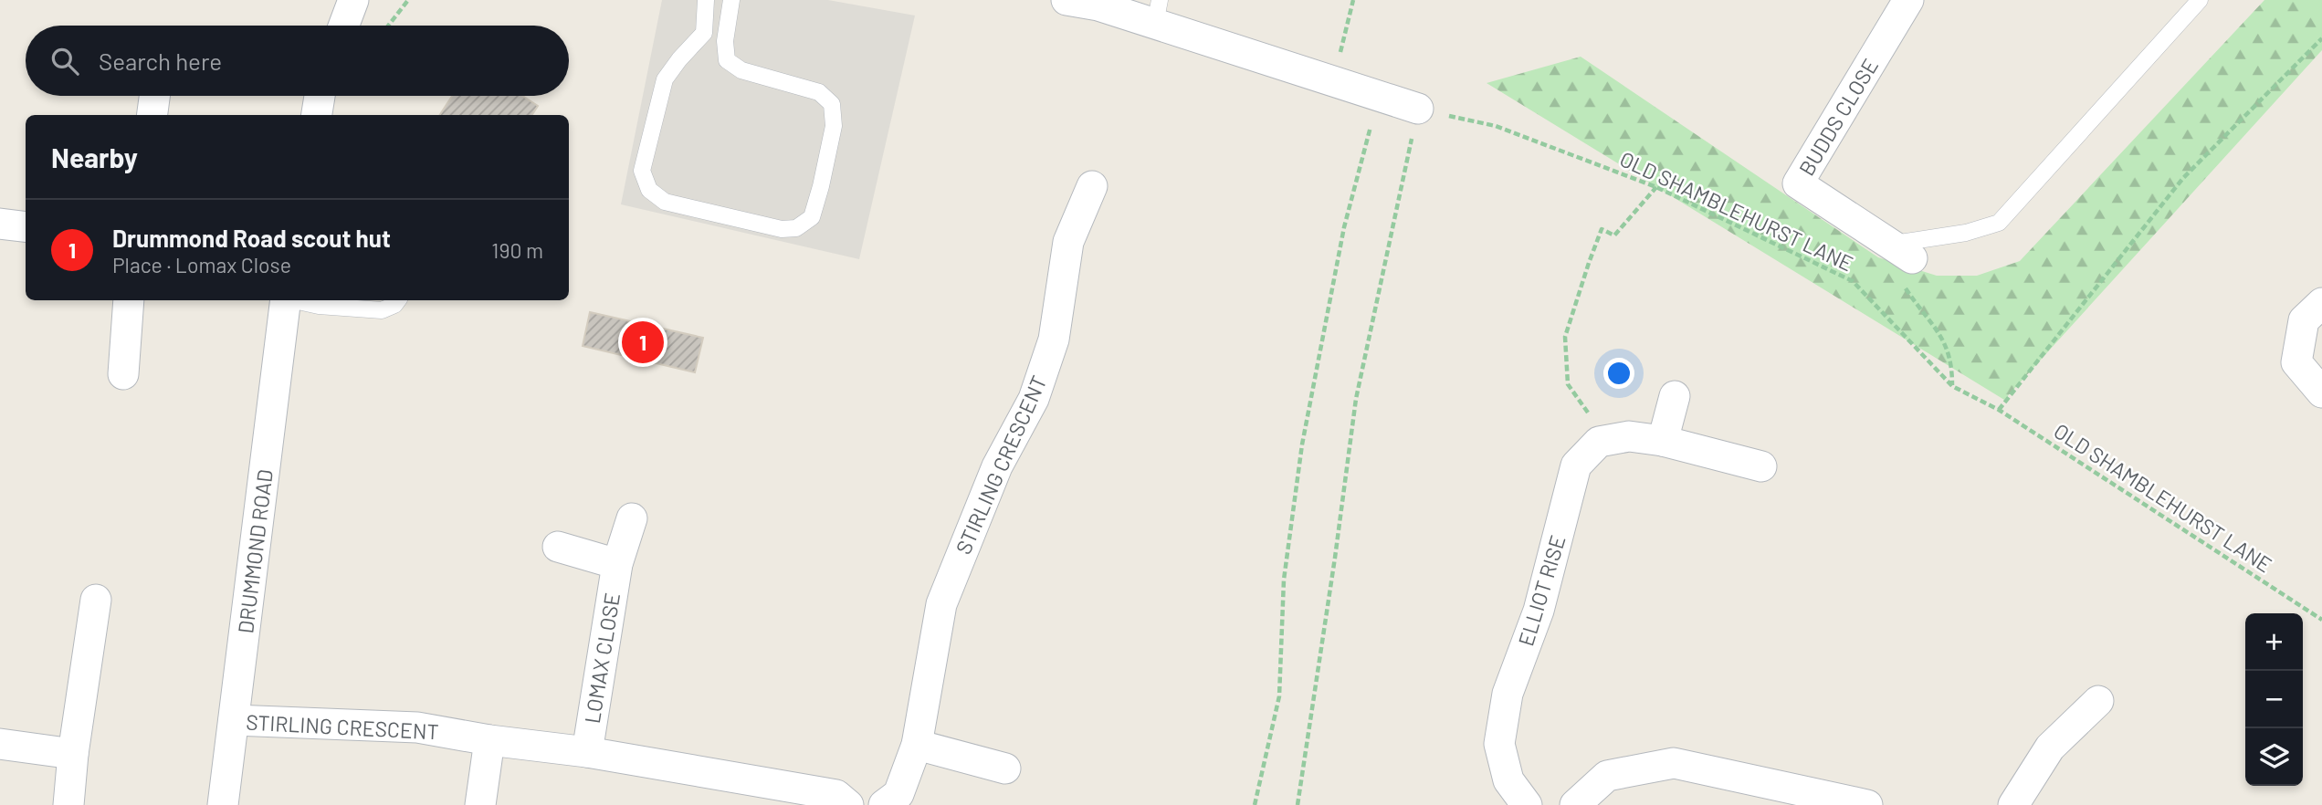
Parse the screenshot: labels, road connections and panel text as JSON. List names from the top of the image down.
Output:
{
  "streets": {
    "street": [
      "BUDDS CLOSE",
      "STIRLING CRESCENT",
      "DRUMMOND ROAD",
      "ELLIOT RISE",
      "LOMAX CLOSE"
    ],
    "path": ["OLD SHAMBLEHURST LANE"]
  },
  "crossings": [
    ["STIRLING CRESCENT", "DRUMMOND ROAD"],
    ["STIRLING CRESCENT", "LOMAX CLOSE"]
  ],
  "page": {
    "search": "Search here",
    "heading": "Nearby",
    "list": [
      {
        "mark": "1",
        "name": "Drummond Road scout hut",
        "note": "Place · Lomax Close",
        "value": "190 m"
      }
    ],
    "pins": "1",
    "map_buttons": ["+", "−"]
  }
}
